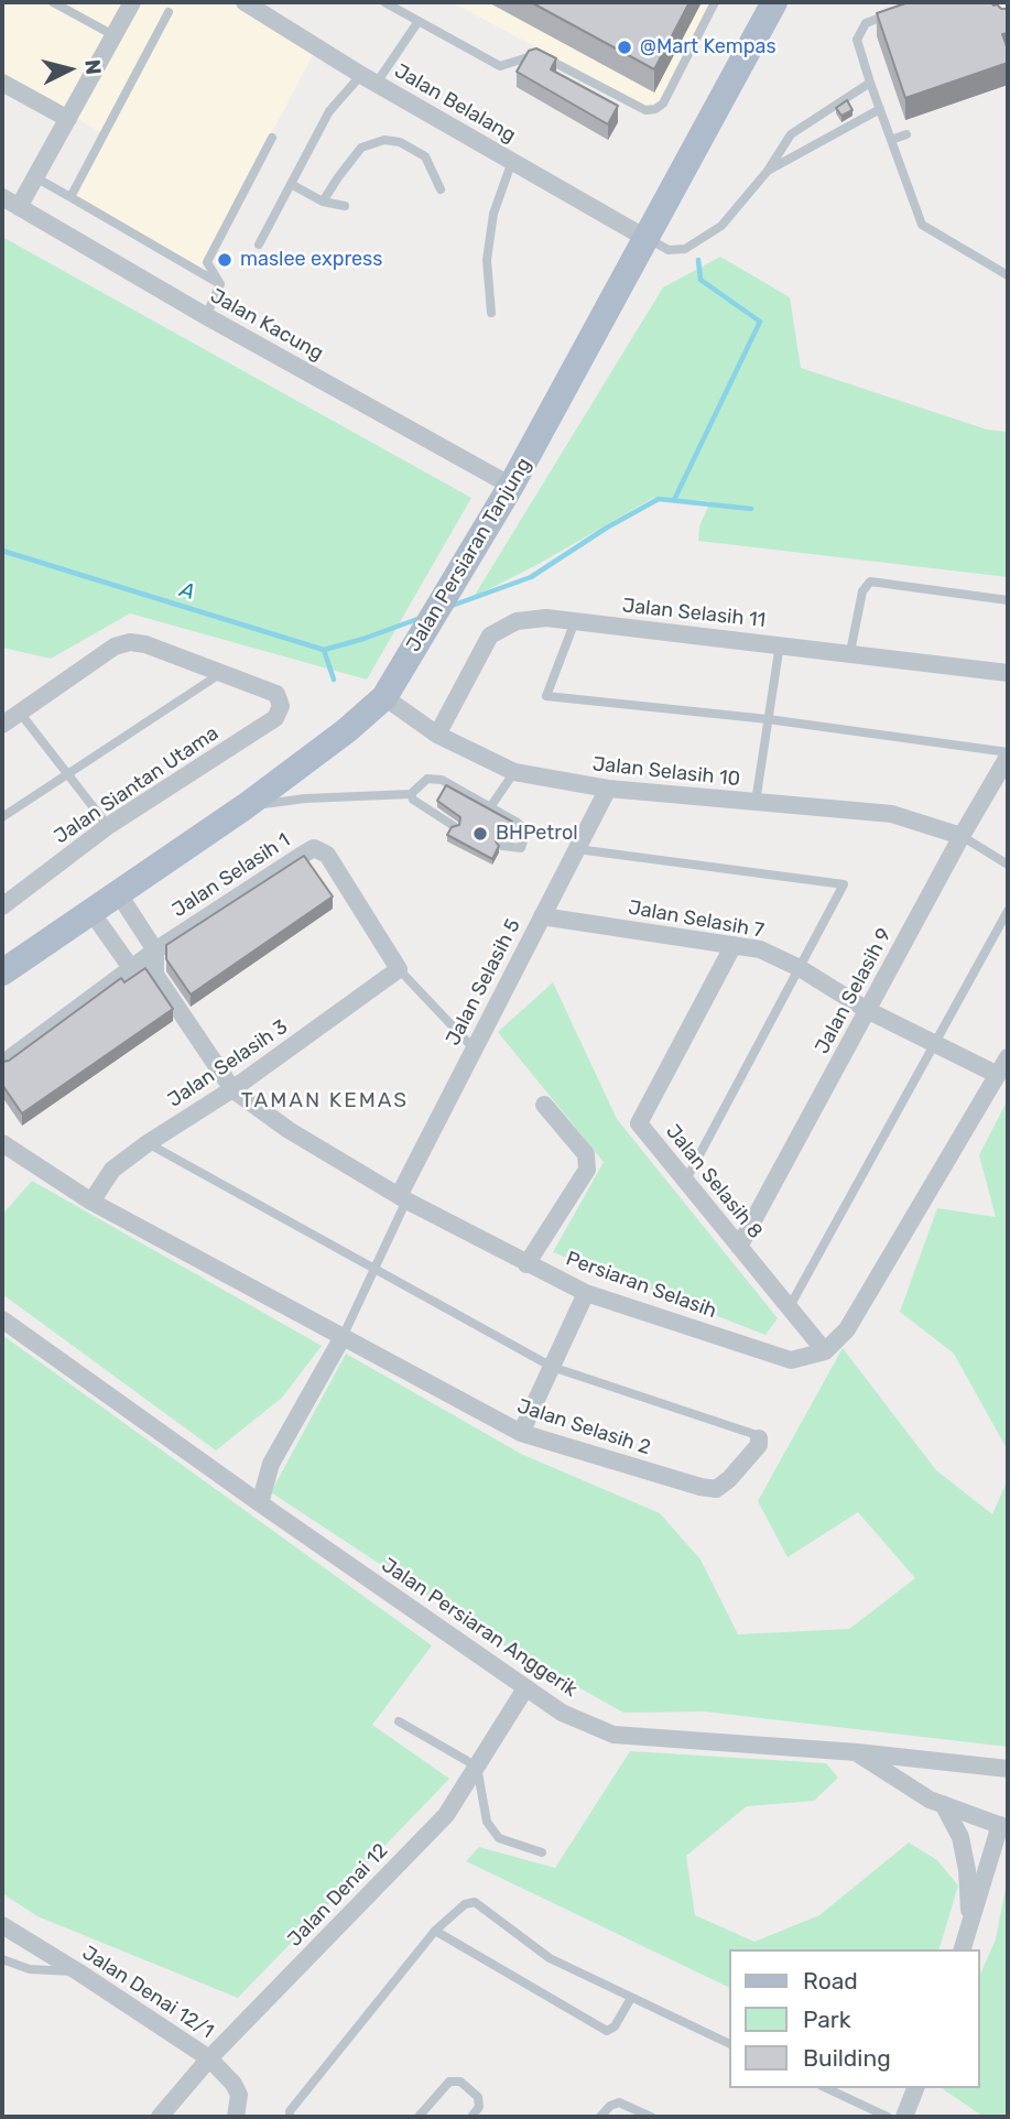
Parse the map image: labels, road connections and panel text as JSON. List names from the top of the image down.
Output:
{
  "streets": {
    "main road": ["Jalan Persiaran Tanjung"],
    "street": [
      "Jalan Belalang",
      "Jalan Kacung",
      "Jalan Selasih 11",
      "Jalan Selasih 10",
      "Jalan Siantan Utama",
      "Jalan Selasih 1",
      "Jalan Selasih 7",
      "Jalan Selasih 5",
      "Jalan Selasih 9",
      "Jalan Selasih 3",
      "Jalan Selasih 8",
      "Persiaran Selasih",
      "Jalan Selasih 2",
      "Jalan Persiaran Anggerik",
      "Jalan Denai 12",
      "Jalan Denai 12/1"
    ]
  },
  "crossings": [
    ["Jalan Belalang", "Jalan Persiaran Tanjung"],
    ["Jalan Kacung", "Jalan Persiaran Tanjung"],
    ["Jalan Persiaran Tanjung", "Jalan Selasih 10"],
    ["Jalan Selasih 11", "Jalan Selasih 10"],
    ["Jalan Selasih 10", "Jalan Selasih 5"],
    ["Jalan Selasih 10", "Jalan Selasih 9"],
    ["Jalan Selasih 1", "Jalan Selasih 5"],
    ["Jalan Selasih 1", "Jalan Selasih 3"],
    ["Jalan Selasih 7", "Jalan Selasih 5"],
    ["Jalan Selasih 7", "Jalan Selasih 9"],
    ["Jalan Selasih 7", "Jalan Selasih 8"],
    ["Jalan Selasih 5", "Persiaran Selasih"],
    ["Jalan Selasih 9", "Jalan Selasih 8"],
    ["Jalan Selasih 3", "Persiaran Selasih"],
    ["Jalan Selasih 3", "Jalan Selasih 2"],
    ["Jalan Selasih 8", "Persiaran Selasih"],
    ["Jalan Persiaran Anggerik", "Jalan Denai 12"],
    ["Jalan Denai 12", "Jalan Denai 12/1"]
  ],
  "districts": ["TAMAN KEMAS"],
  "water": ["A"],
  "places": ["@Mart Kempas", "maslee express", "BHPetrol"],
  "legend": ["Road", "Park", "Building"],
  "north": "right"
}
